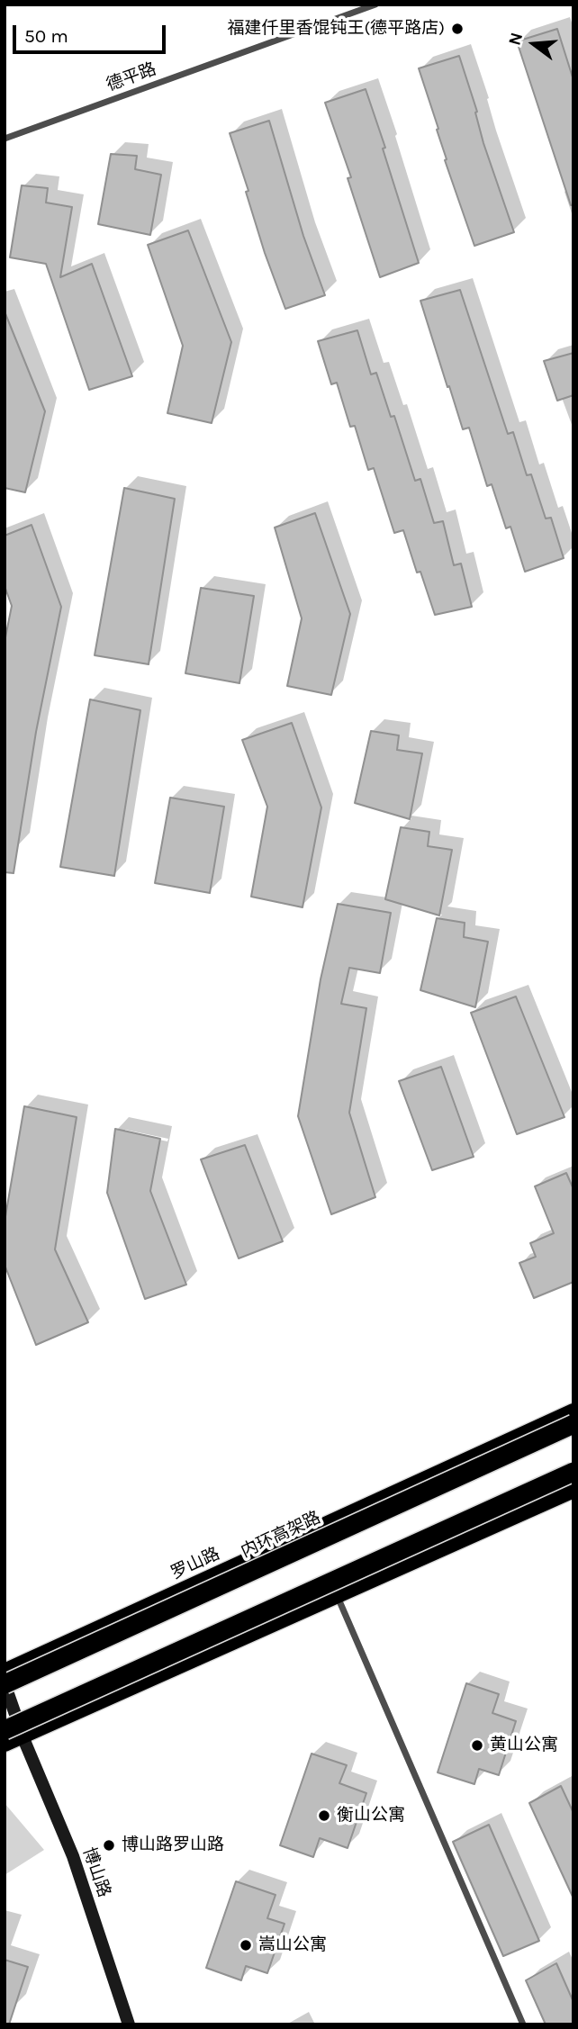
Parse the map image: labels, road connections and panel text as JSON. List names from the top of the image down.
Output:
{
  "streets": {
    "highway": ["内环高架路"],
    "main road": ["罗山路"],
    "street": ["德平路", "博山路"]
  },
  "crossings": [
    ["内环高架路", "博山路"]
  ],
  "places": [
    "福建仟里香馄钝王(德平路店)",
    "黄山公寓",
    "衡山公寓",
    "博山路罗山路",
    "嵩山公寓"
  ],
  "scale_bar": "50 m",
  "north": "left"
}
